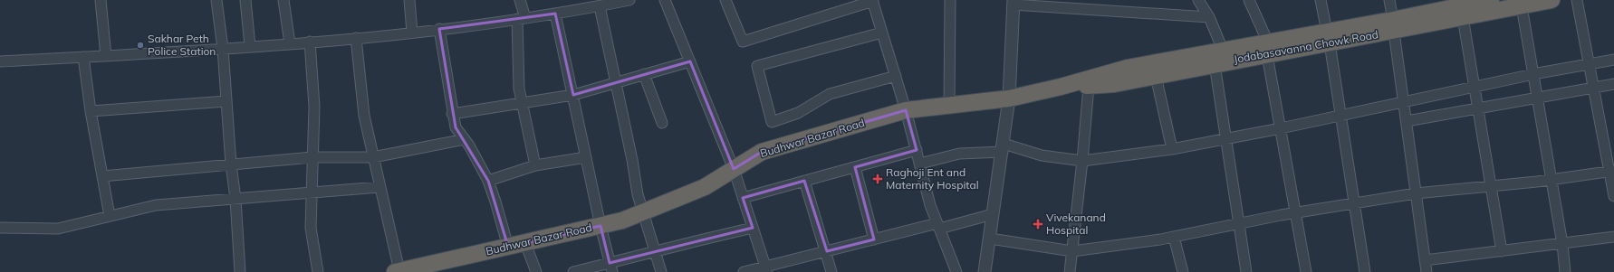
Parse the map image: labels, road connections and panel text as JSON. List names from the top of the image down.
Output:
{
  "streets": {
    "highway": ["Jodabasavanna Chowk Road", "Budhwar Bazar Road"]
  },
  "crossings": [
    ["Jodabasavanna Chowk Road", "Budhwar Bazar Road"]
  ],
  "places": {
    "other": ["Sakhar Peth Police Station"],
    "health": ["Raghoji Ent and Maternity Hospital", "Vivekanand Hospital"]
  }
}
